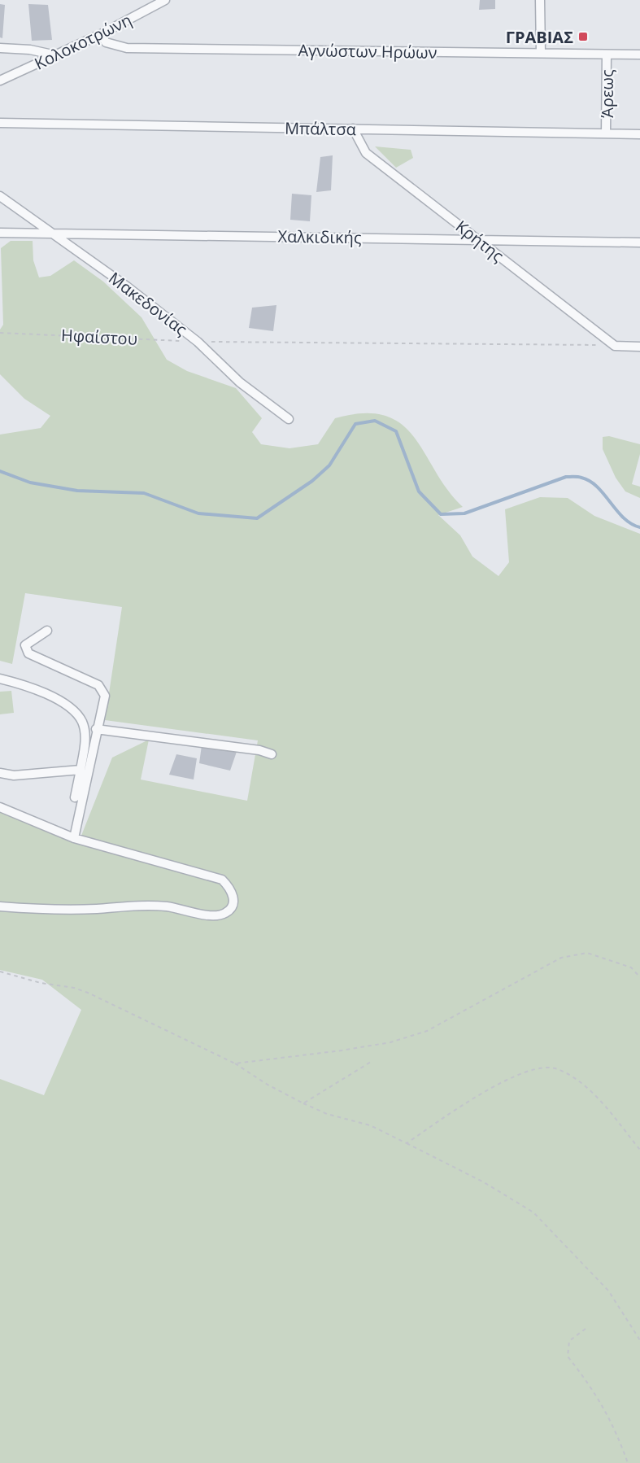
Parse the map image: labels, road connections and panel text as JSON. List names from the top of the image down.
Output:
{
  "streets": {
    "street": [
      "Κολοκοτρώνη",
      "Αγνώστων Ηρώων",
      "Άρεως",
      "Μπάλτσα",
      "Χαλκιδικής",
      "Κρήτης",
      "Μακεδονίας"
    ],
    "path": ["Ηφαίστου"]
  },
  "crossings": [
    ["Κολοκοτρώνη", "Αγνώστων Ηρώων"],
    ["Αγνώστων Ηρώων", "Άρεως"],
    ["Άρεως", "Μπάλτσα"],
    ["Μπάλτσα", "Κρήτης"],
    ["Χαλκιδικής", "Κρήτης"],
    ["Χαλκιδικής", "Μακεδονίας"],
    ["Κρήτης", "Ηφαίστου"],
    ["Μακεδονίας", "Ηφαίστου"]
  ],
  "places": {
    "transit": ["ΓΡΑΒΙΑΣ"]
  }
}
